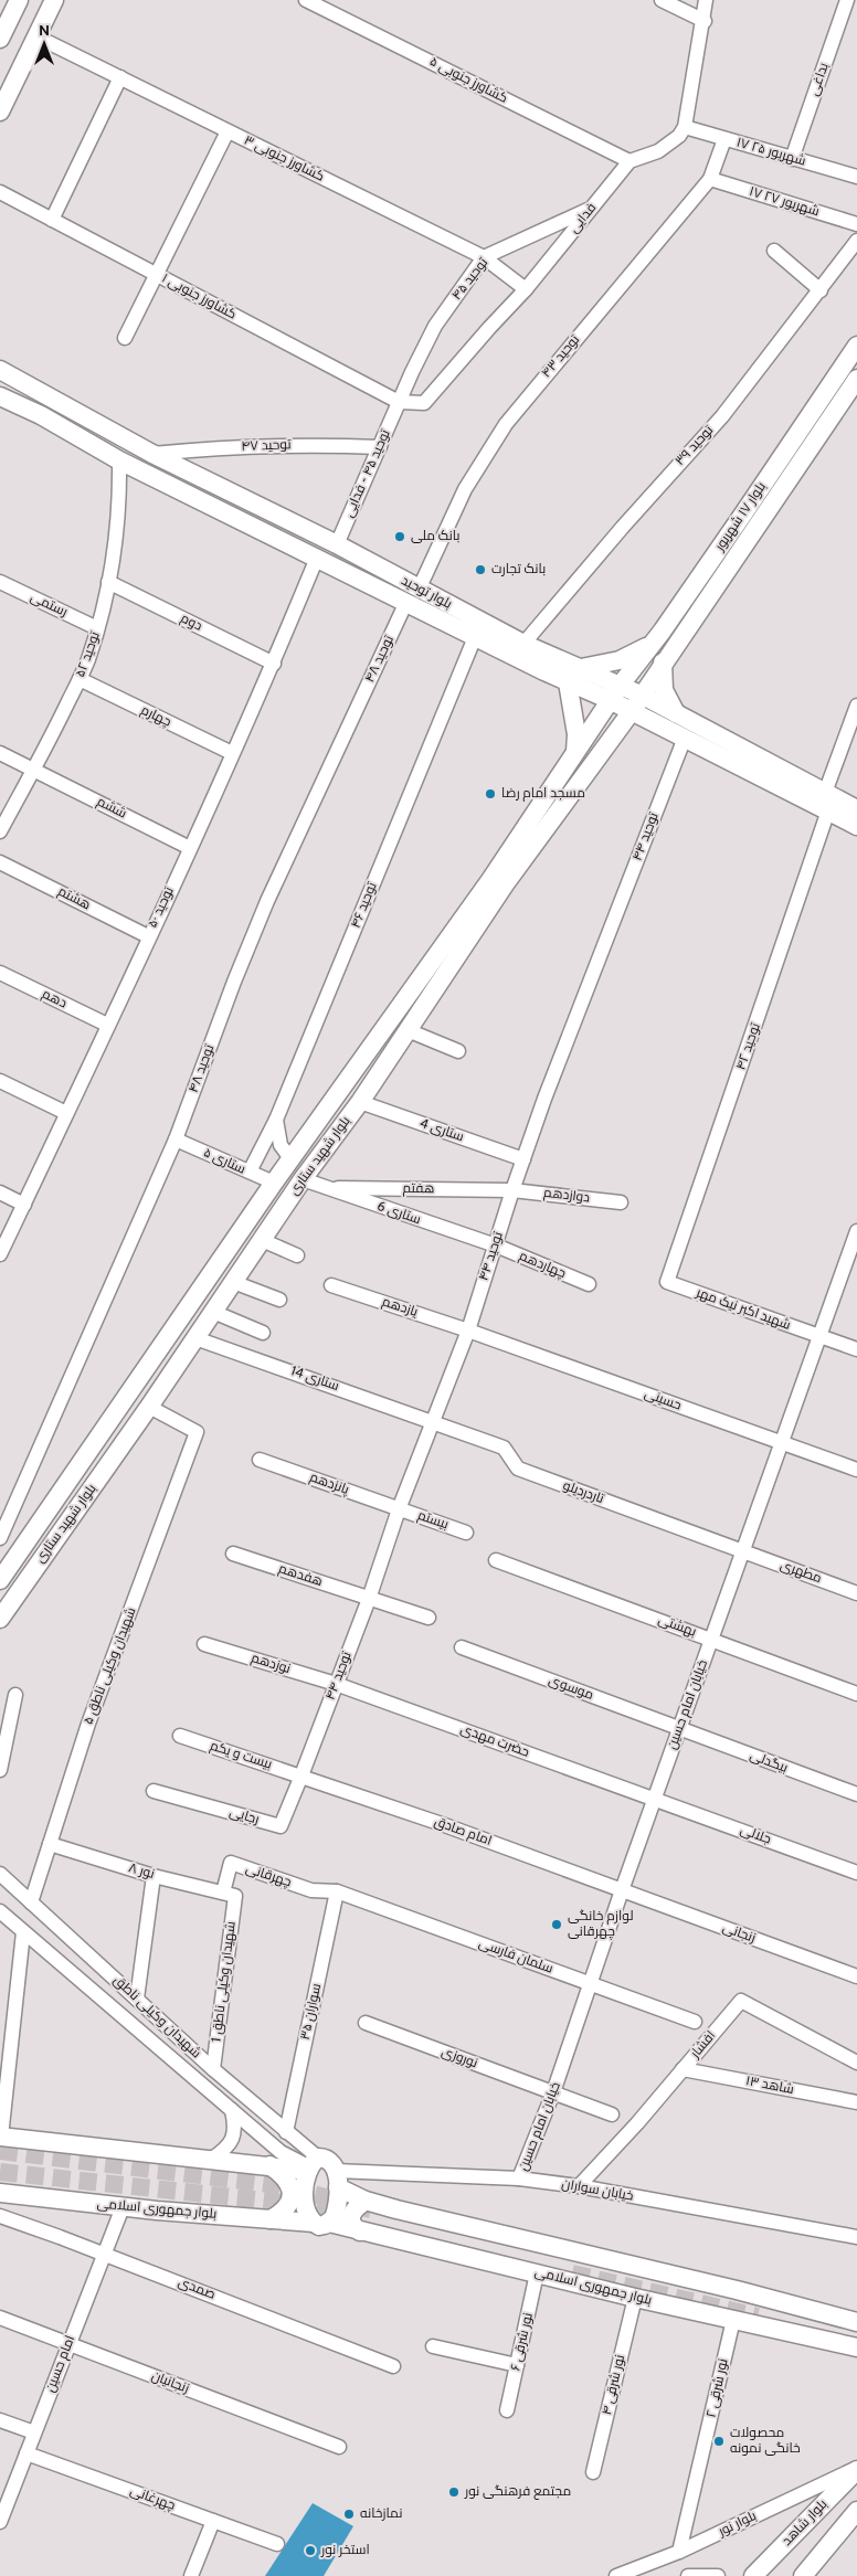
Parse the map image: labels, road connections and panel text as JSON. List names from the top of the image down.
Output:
{
  "streets": {
    "main road": [
      "بلوار ۱۷ شهریور",
      "بلوار توحید",
      "بلوار شهید ستاری",
      "بلوار جمهوری اسلامی",
      "بلوار شاهد"
    ],
    "street": [
      "بداغی",
      "کشاورز جنوبی ۵",
      "۱۷ شهریور ۲۵",
      "کشاورز جنوبی ۳",
      "۱۷ شهریور ۲۷",
      "فدایی",
      "توحید ۴۵",
      "کشاورز جنوبی ۱",
      "توحید ۴۳",
      "توحید ۴۷",
      "توحید ۳۹",
      "توحید ۴۵ - فدایی",
      "رستمی",
      "دوم",
      "توحید ۵۲",
      "توحید ۴۸",
      "چهارم",
      "ششم",
      "توحید ۴۴",
      "هشتم",
      "توحید ۴۶",
      "توحید ۵۰",
      "دهم",
      "توحید ۴۲",
      "ستاری 4",
      "ستاری ۵",
      "هفتم",
      "دوازدهم",
      "ستاری 6",
      "چهاردهم",
      "یازدهم",
      "شهید اکبر نیک مهر",
      "ستاری 14",
      "حسینی",
      "پانزدهم",
      "تاردردیلو",
      "بیستم",
      "مطهری",
      "هفدهم",
      "بهشتی",
      "نوزدهم",
      "شهیدان وکیلی ناطق ۵",
      "موسوی",
      "خیابان امام حسین",
      "حضرت مهدی",
      "بیست و یکم",
      "بیگدلی",
      "رجایی",
      "امام صادق",
      "جلالی",
      "نور ۸",
      "چهرقانی",
      "زنجانی",
      "سلمان فارسی",
      "شهیدان وکیلی ناطق 1",
      "سواران ۳۵",
      "شهیدان وکیلی ناطق",
      "افشار",
      "نوروزی",
      "شاهد ۱۳",
      "خیابان سواران",
      "صمدی",
      "نور شرقی ۶",
      "امام حسین",
      "زنجانیان",
      "نور شرقی ۴",
      "نور شرقی ۲",
      "چهرغانی",
      "بلوار نور"
    ]
  },
  "crossings": [
    ["بداغی", "۱۷ شهریور ۲۵"],
    ["کشاورز جنوبی ۵", "فدایی"],
    ["۱۷ شهریور ۲۵", "توحید ۴۳"],
    ["کشاورز جنوبی ۳", "فدایی"],
    ["کشاورز جنوبی ۳", "توحید ۴۵"],
    ["۱۷ شهریور ۲۷", "توحید ۴۳"],
    ["فدایی", "توحید ۴۵"],
    ["فدایی", "کشاورز جنوبی ۱"],
    ["فدایی", "توحید ۴۵ - فدایی"],
    ["توحید ۴۵", "کشاورز جنوبی ۱"],
    ["توحید ۴۵", "توحید ۴۵ - فدایی"],
    ["کشاورز جنوبی ۱", "توحید ۴۵ - فدایی"],
    ["توحید ۴۳", "بلوار توحید"],
    ["توحید ۴۳", "توحید ۴۸"],
    ["توحید ۴۷", "توحید ۴۵ - فدایی"],
    ["توحید ۴۷", "بلوار توحید"],
    ["توحید ۳۹", "بلوار توحید"],
    ["توحید ۴۵ - فدایی", "بلوار توحید"],
    ["بلوار ۱۷ شهریور", "بلوار توحید"],
    ["بلوار ۱۷ شهریور", "بلوار شهید ستاری"],
    ["بلوار توحید", "توحید ۵۲"],
    ["بلوار توحید", "توحید ۴۸"],
    ["بلوار توحید", "توحید ۴۴"],
    ["بلوار توحید", "توحید ۴۶"],
    ["بلوار توحید", "توحید ۵۰"],
    ["بلوار توحید", "توحید ۴۲"],
    ["بلوار توحید", "بلوار شهید ستاری"],
    ["رستمی", "توحید ۵۲"],
    ["دوم", "توحید ۵۲"],
    ["دوم", "توحید ۵۰"],
    ["توحید ۵۲", "چهارم"],
    ["توحید ۵۲", "ششم"],
    ["توحید ۴۸", "ستاری ۵"],
    ["چهارم", "توحید ۵۰"],
    ["ششم", "توحید ۵۰"],
    ["توحید ۴۴", "ستاری 4"],
    ["توحید ۴۴", "هفتم"],
    ["توحید ۴۴", "دوازدهم"],
    ["توحید ۴۴", "ستاری 6"],
    ["توحید ۴۴", "چهاردهم"],
    ["توحید ۴۴", "یازدهم"],
    ["توحید ۴۴", "ستاری 14"],
    ["توحید ۴۴", "حسینی"],
    ["توحید ۴۴", "پانزدهم"],
    ["توحید ۴۴", "تاردردیلو"],
    ["توحید ۴۴", "بیستم"],
    ["توحید ۴۴", "هفدهم"],
    ["توحید ۴۴", "نوزدهم"],
    ["توحید ۴۴", "حضرت مهدی"],
    ["توحید ۴۴", "بیست و یکم"],
    ["توحید ۴۴", "رجایی"],
    ["توحید ۴۴", "امام صادق"],
    ["هشتم", "توحید ۵۰"],
    ["توحید ۴۶", "ستاری ۵"],
    ["توحید ۵۰", "دهم"],
    ["توحید ۴۲", "شهید اکبر نیک مهر"],
    ["ستاری 4", "بلوار شهید ستاری"],
    ["بلوار شهید ستاری", "ستاری ۵"],
    ["بلوار شهید ستاری", "ستاری 6"],
    ["بلوار شهید ستاری", "ستاری 14"],
    ["بلوار شهید ستاری", "شهیدان وکیلی ناطق ۵"],
    ["هفتم", "دوازدهم"],
    ["هفتم", "ستاری 6"],
    ["ستاری 6", "چهاردهم"],
    ["یازدهم", "حسینی"],
    ["شهید اکبر نیک مهر", "خیابان امام حسین"],
    ["ستاری 14", "تاردردیلو"],
    ["حسینی", "خیابان امام حسین"],
    ["پانزدهم", "بیستم"],
    ["تاردردیلو", "مطهری"],
    ["تاردردیلو", "خیابان امام حسین"],
    ["مطهری", "خیابان امام حسین"],
    ["بهشتی", "خیابان امام حسین"],
    ["نوزدهم", "حضرت مهدی"],
    ["شهیدان وکیلی ناطق ۵", "نور ۸"],
    ["شهیدان وکیلی ناطق ۵", "شهیدان وکیلی ناطق"],
    ["موسوی", "خیابان امام حسین"],
    ["موسوی", "بیگدلی"],
    ["خیابان امام حسین", "حضرت مهدی"],
    ["خیابان امام حسین", "بیگدلی"],
    ["خیابان امام حسین", "امام صادق"],
    ["خیابان امام حسین", "جلالی"],
    ["خیابان امام حسین", "زنجانی"],
    ["خیابان امام حسین", "سلمان فارسی"],
    ["خیابان امام حسین", "نوروزی"],
    ["خیابان امام حسین", "خیابان سواران"],
    ["حضرت مهدی", "جلالی"],
    ["بیست و یکم", "رجایی"],
    ["بیست و یکم", "امام صادق"],
    ["رجایی", "امام صادق"],
    ["امام صادق", "زنجانی"],
    ["نور ۸", "چهرقانی"],
    ["نور ۸", "شهیدان وکیلی ناطق 1"],
    ["چهرقانی", "سلمان فارسی"],
    ["چهرقانی", "شهیدان وکیلی ناطق 1"],
    ["چهرقانی", "سواران ۳۵"],
    ["سلمان فارسی", "سواران ۳۵"],
    ["شهیدان وکیلی ناطق 1", "شهیدان وکیلی ناطق"],
    ["سواران ۳۵", "شهیدان وکیلی ناطق"],
    ["افشار", "شاهد ۱۳"],
    ["افشار", "خیابان سواران"],
    ["بلوار جمهوری اسلامی", "نور شرقی ۶"],
    ["بلوار جمهوری اسلامی", "امام حسین"],
    ["بلوار جمهوری اسلامی", "نور شرقی ۴"],
    ["بلوار جمهوری اسلامی", "نور شرقی ۲"],
    ["صمدی", "امام حسین"],
    ["امام حسین", "زنجانیان"],
    ["امام حسین", "چهرغانی"],
    ["نور شرقی ۲", "بلوار نور"],
    ["بلوار شاهد", "بلوار نور"]
  ],
  "places": [
    "بانک ملی",
    "بانک تجارت",
    "مسجد امام رضا",
    "لوازم خانگی چهرقانی",
    "محصولات خانگی نمونه",
    "مجتمع فرهنگی نور",
    "نمازخانه",
    "استخر نور"
  ],
  "north": "top"
}
